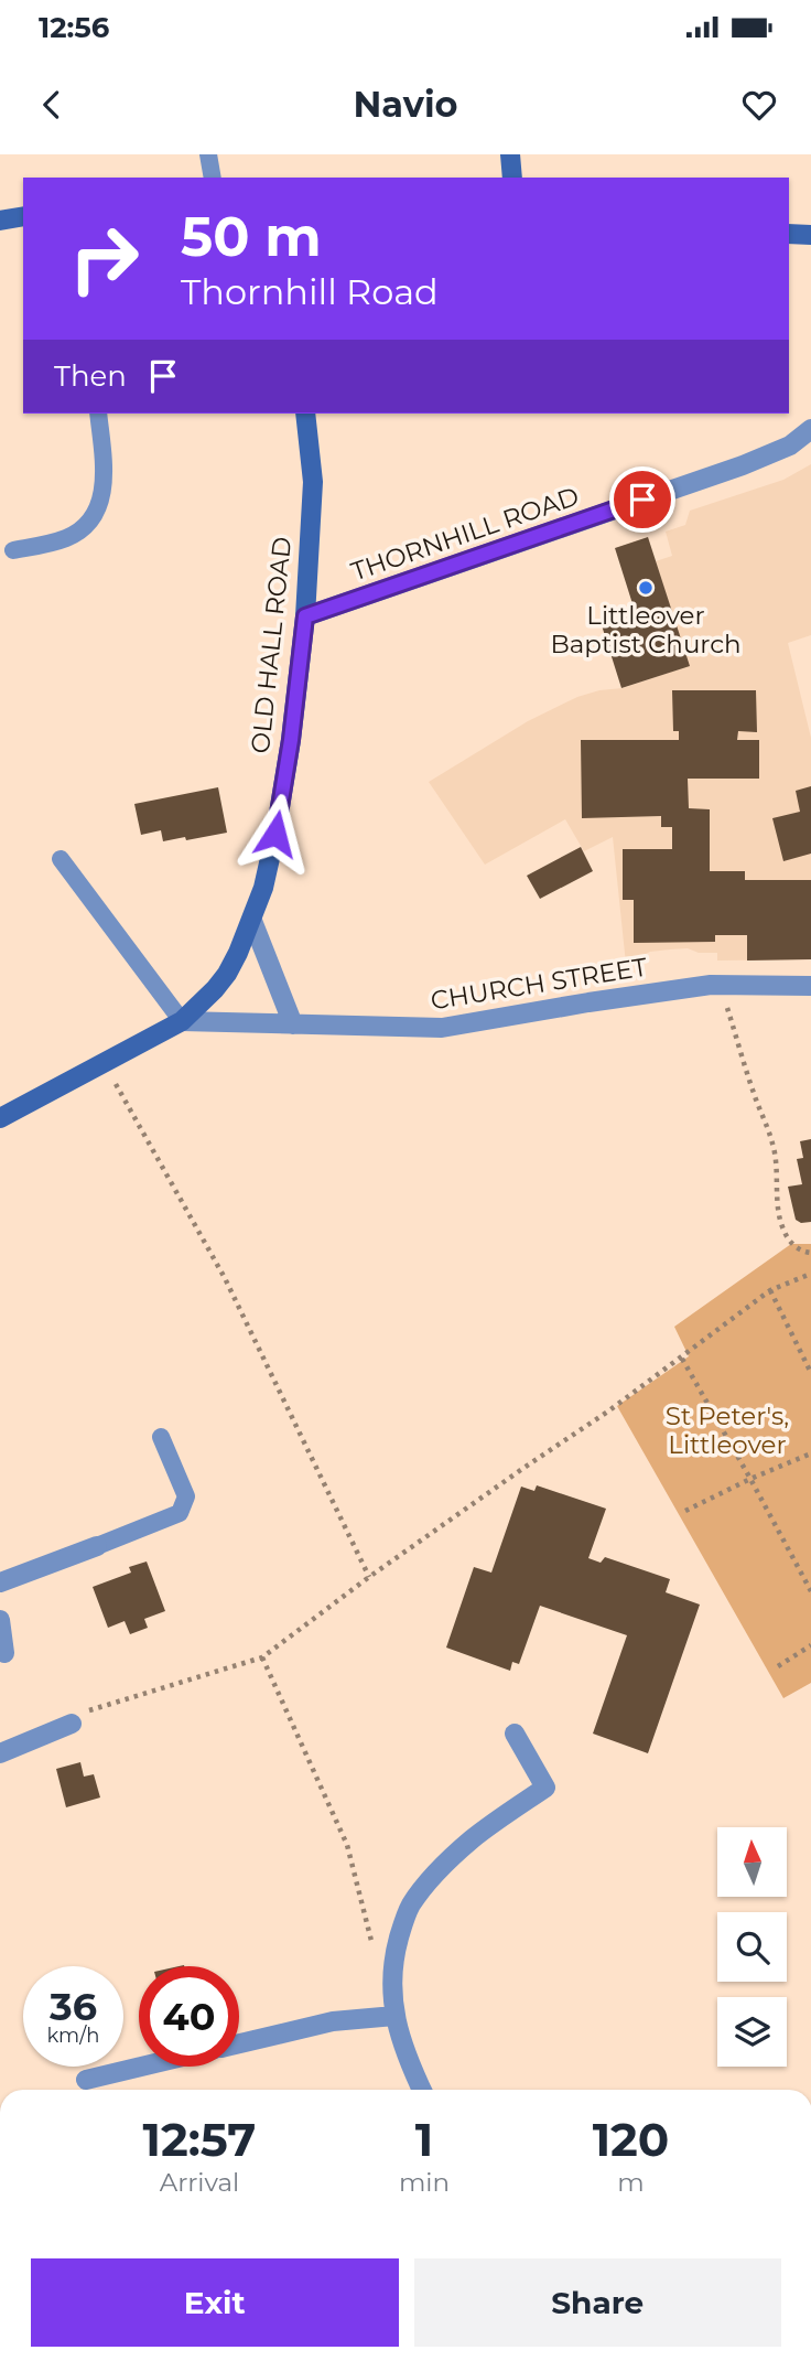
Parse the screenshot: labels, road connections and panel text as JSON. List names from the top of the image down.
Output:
{
  "streets": {
    "street": ["THORNHILL ROAD", "OLD HALL ROAD", "CHURCH STREET"]
  },
  "crossings": [
    ["THORNHILL ROAD", "OLD HALL ROAD"],
    ["OLD HALL ROAD", "CHURCH STREET"]
  ],
  "parks": ["St Peter's, Littleover"],
  "places": ["Littleover Baptist Church"],
  "north": "top",
  "page": {
    "status": "12:56",
    "header": "Navio",
    "turn": ["50 m", "Thornhill Road"],
    "then": "Then",
    "speed": "36 km/h",
    "limit": "40",
    "eta": [
      "12:57",
      "Arrival",
      "1",
      "min",
      "120",
      "m"
    ],
    "buttons": ["Exit", "Share"]
  }
}
